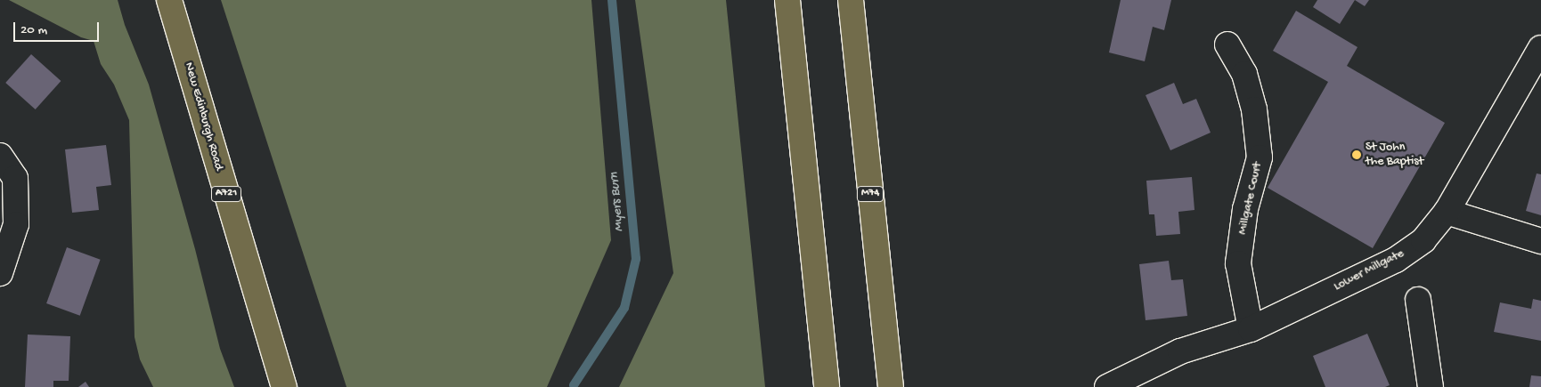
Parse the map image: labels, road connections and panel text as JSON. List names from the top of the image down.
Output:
{
  "streets": {
    "main road": ["New Edinburgh Road", "A721", "M74"],
    "street": ["Millgate Court", "Lower Millgate"]
  },
  "crossings": [
    ["Millgate Court", "Lower Millgate"]
  ],
  "water": ["Myers Burn"],
  "places": ["St John the Baptist"],
  "scale_bar": "20 m"
}
